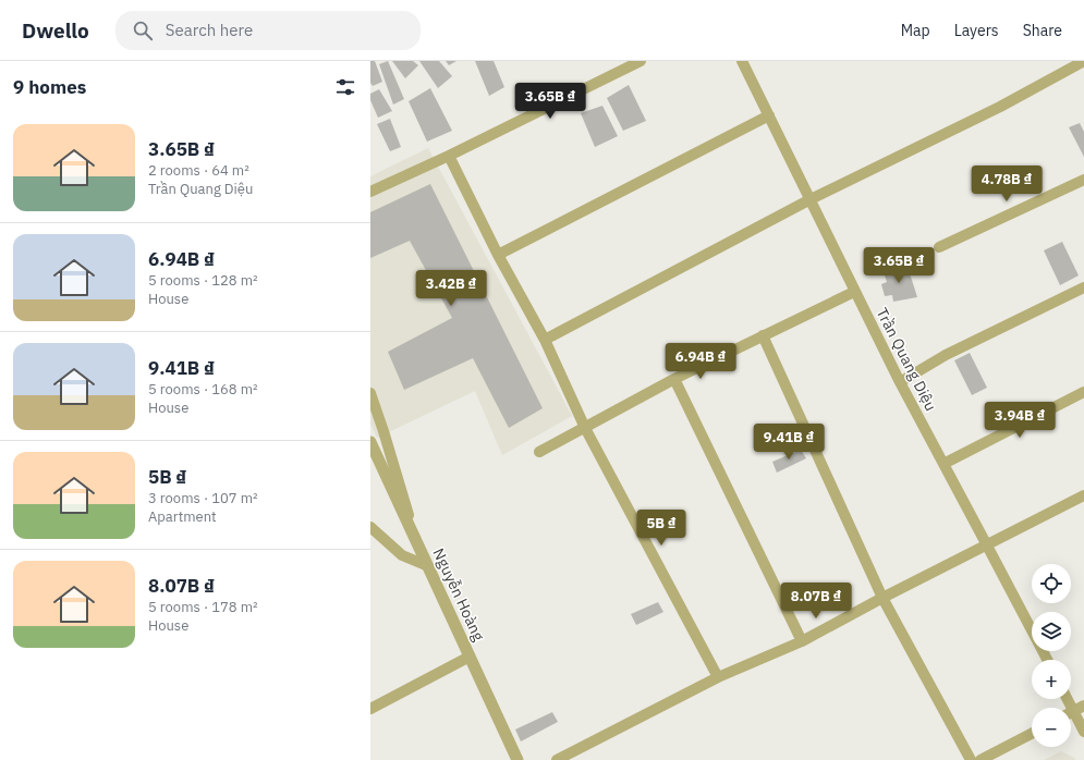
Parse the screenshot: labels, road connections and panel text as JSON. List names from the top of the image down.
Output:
{
  "streets": {
    "street": ["Trần Quang Diệu", "Nguyễn Hoàng"]
  },
  "page": {
    "header": "Dwello",
    "search": "Search here",
    "nav": ["Map", "Layers", "Share"],
    "heading": "9 homes",
    "price": [
      "3.65B ₫",
      "4.78B ₫",
      "3.65B ₫",
      "3.42B ₫",
      "6.94B ₫",
      "3.94B ₫",
      "9.41B ₫",
      "5B ₫",
      "8.07B ₫"
    ],
    "list": [
      {
        "name": "3.65B ₫",
        "note": "2 rooms · 64 m² · Trần Quang Diệu"
      },
      {
        "name": "6.94B ₫",
        "note": "5 rooms · 128 m² · House"
      },
      {
        "name": "9.41B ₫",
        "note": "5 rooms · 168 m² · House"
      },
      {
        "name": "5B ₫",
        "note": "3 rooms · 107 m² · Apartment"
      },
      {
        "name": "8.07B ₫",
        "note": "5 rooms · 178 m² · House"
      }
    ],
    "map_buttons": ["+", "−"]
  }
}
